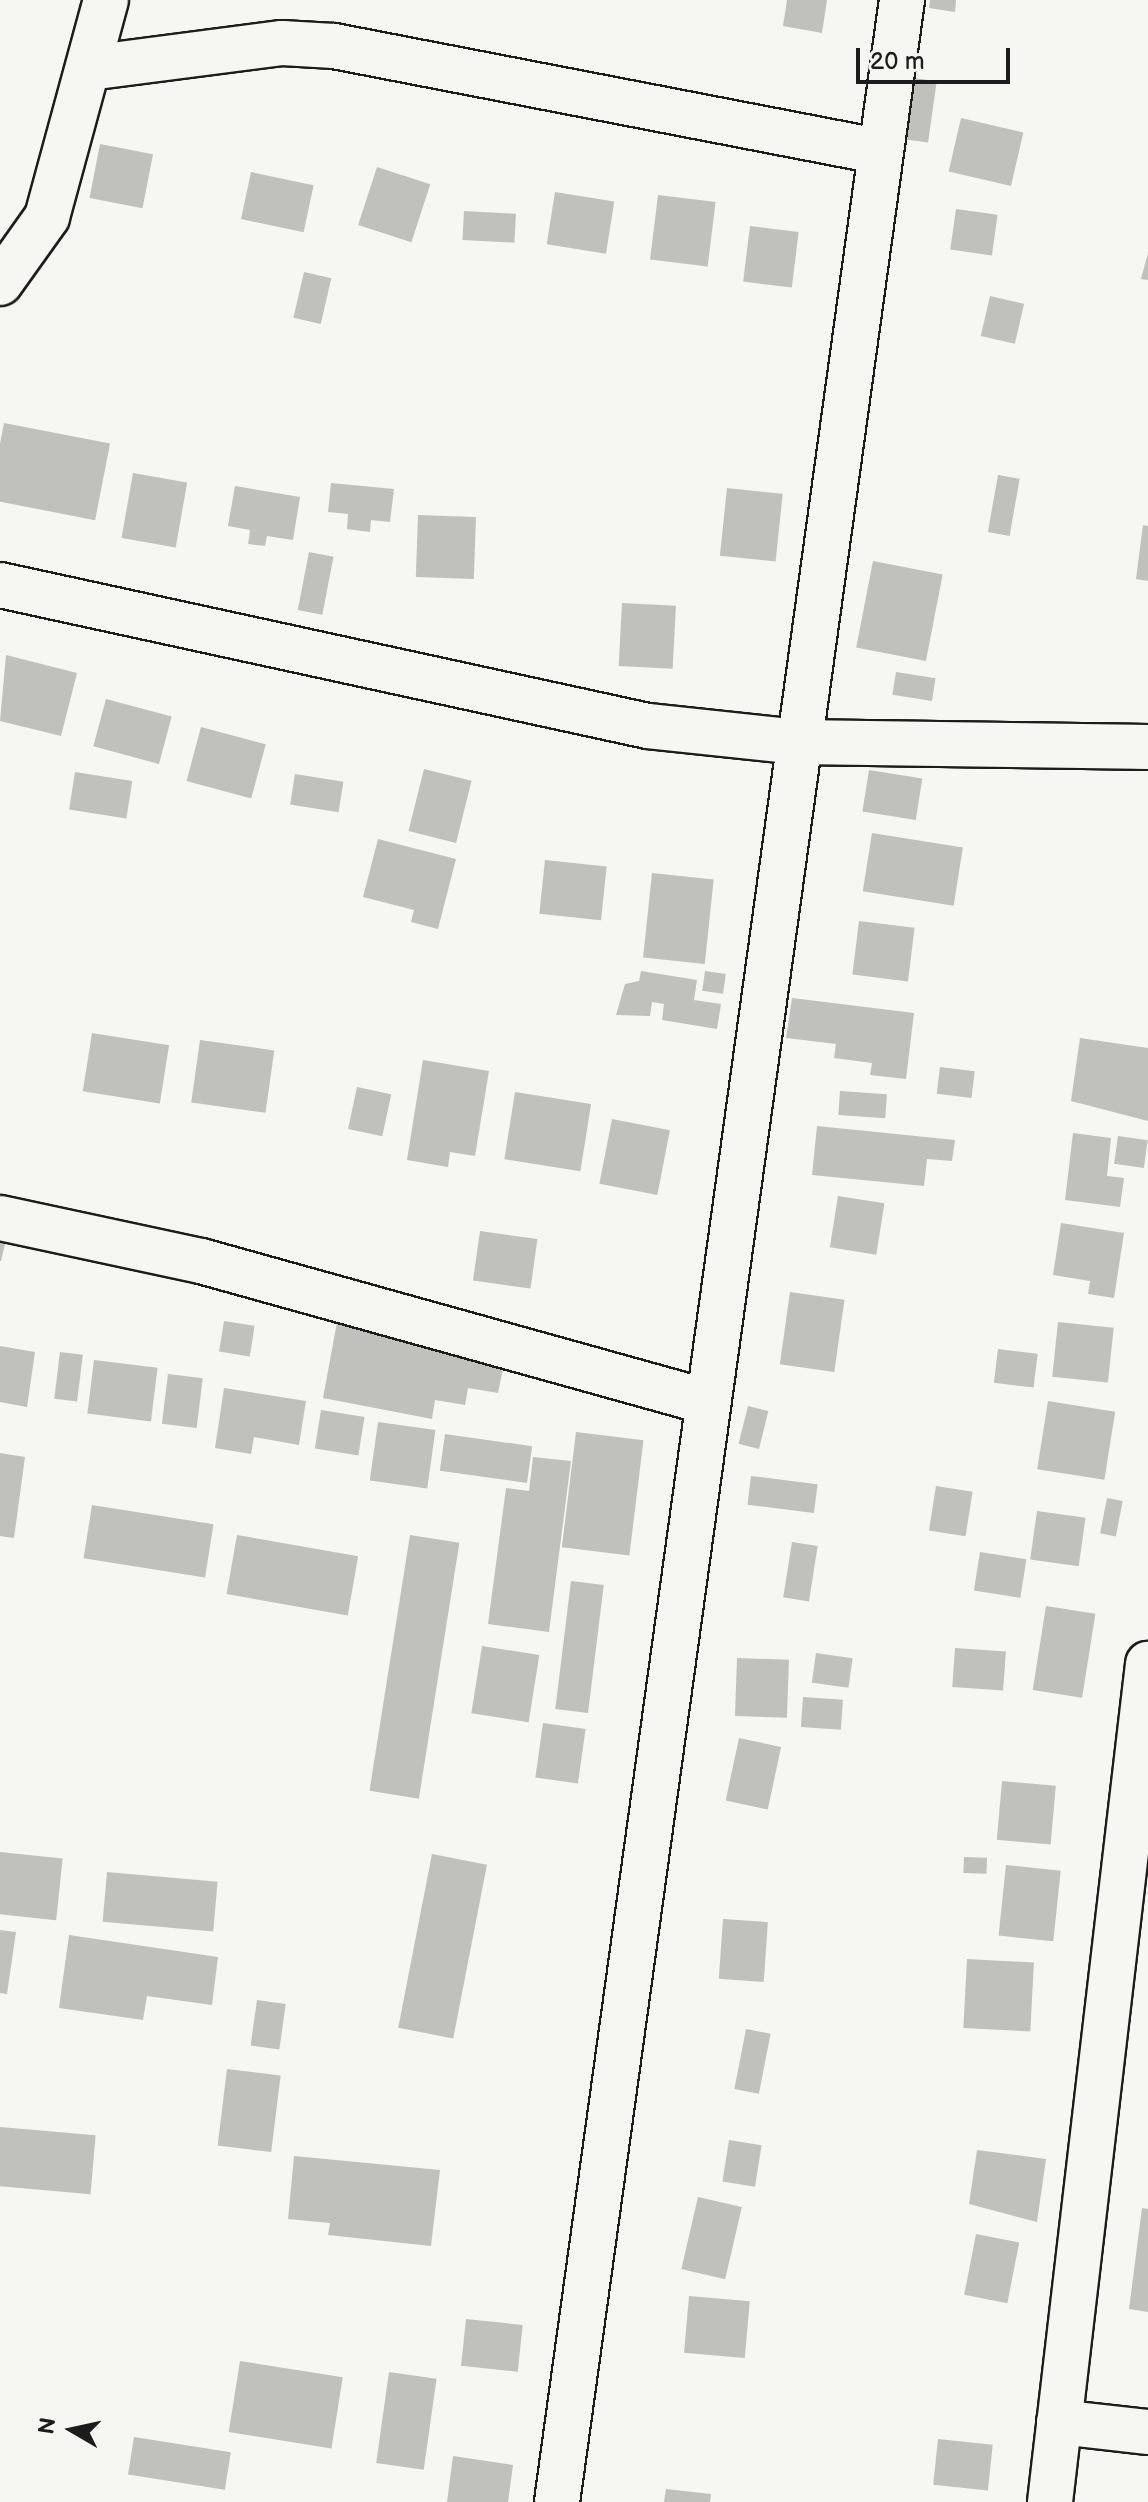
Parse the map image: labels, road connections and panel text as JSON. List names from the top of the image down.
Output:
{
  "scale_bar": "20 m",
  "north": "left"
}
